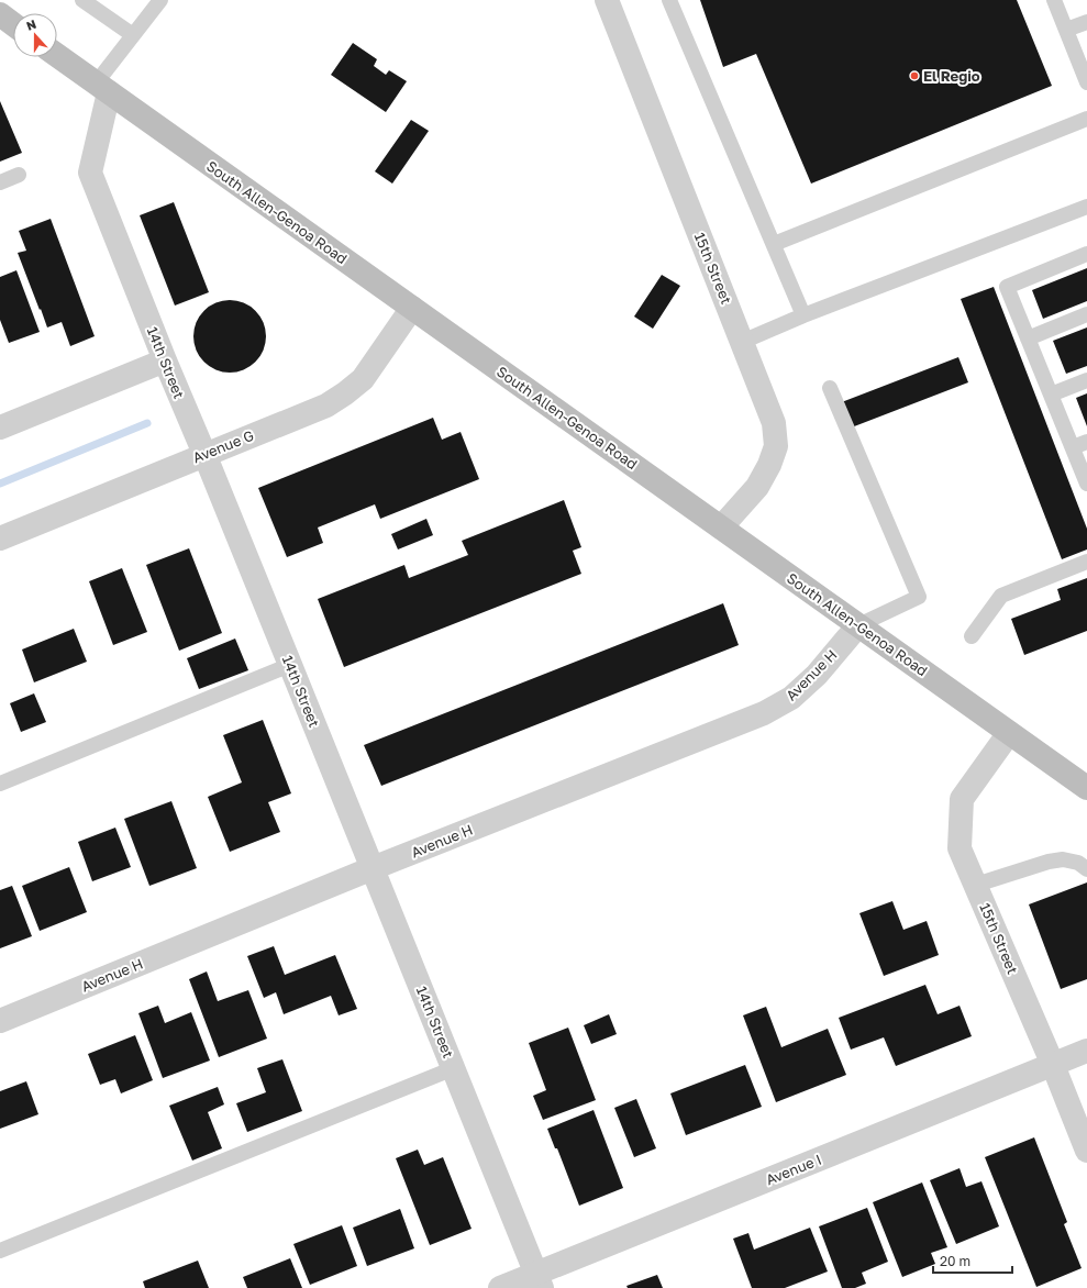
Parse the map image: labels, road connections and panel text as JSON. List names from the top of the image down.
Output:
{
  "streets": {
    "main road": ["South Allen-Genoa Road"],
    "street": [
      "15th Street",
      "14th Street",
      "Avenue G",
      "Avenue H",
      "Avenue I"
    ]
  },
  "crossings": [
    ["South Allen-Genoa Road", "15th Street"],
    ["South Allen-Genoa Road", "14th Street"],
    ["South Allen-Genoa Road", "Avenue G"],
    ["South Allen-Genoa Road", "Avenue H"],
    ["15th Street", "Avenue I"],
    ["14th Street", "Avenue G"],
    ["14th Street", "Avenue H"],
    ["14th Street", "Avenue I"]
  ],
  "places": ["El Regio"],
  "scale_bar": "20 m",
  "north": "top"
}
